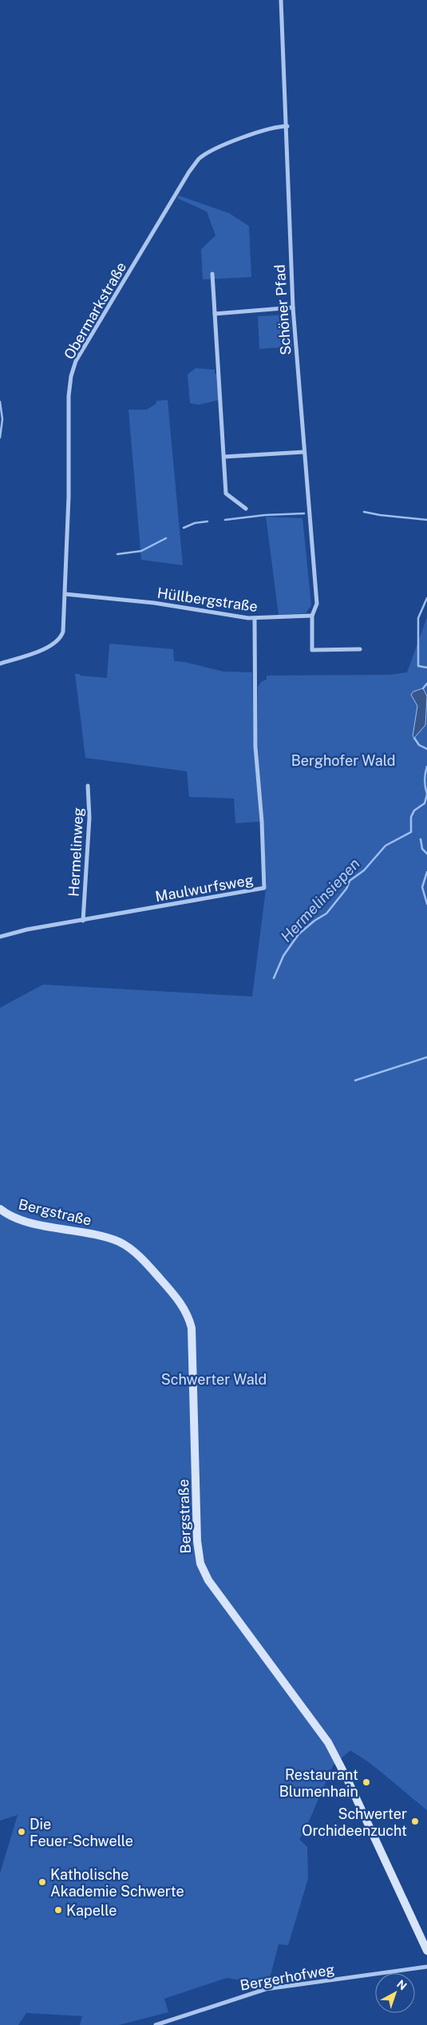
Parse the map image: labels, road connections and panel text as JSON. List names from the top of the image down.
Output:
{
  "streets": {
    "main road": ["Bergstraße"],
    "street": [
      "Schöner Pfad",
      "Obermarkstraße",
      "Hüllbergstraße",
      "Hermelinweg",
      "Maulwurfsweg",
      "Bergerhofweg"
    ]
  },
  "crossings": [
    ["Schöner Pfad", "Obermarkstraße"],
    ["Schöner Pfad", "Hüllbergstraße"],
    ["Obermarkstraße", "Hüllbergstraße"],
    ["Hüllbergstraße", "Maulwurfsweg"],
    ["Hermelinweg", "Maulwurfsweg"]
  ],
  "water": ["Hermelinsiepen"],
  "parks": ["Berghofer Wald", "Schwerter Wald"],
  "places": [
    "Restaurant Blumenhain",
    "Schwerter Orchideenzucht",
    "Die Feuer-Schwelle",
    "Katholische Akademie Schwerte",
    "Kapelle"
  ],
  "north": "top right"
}
